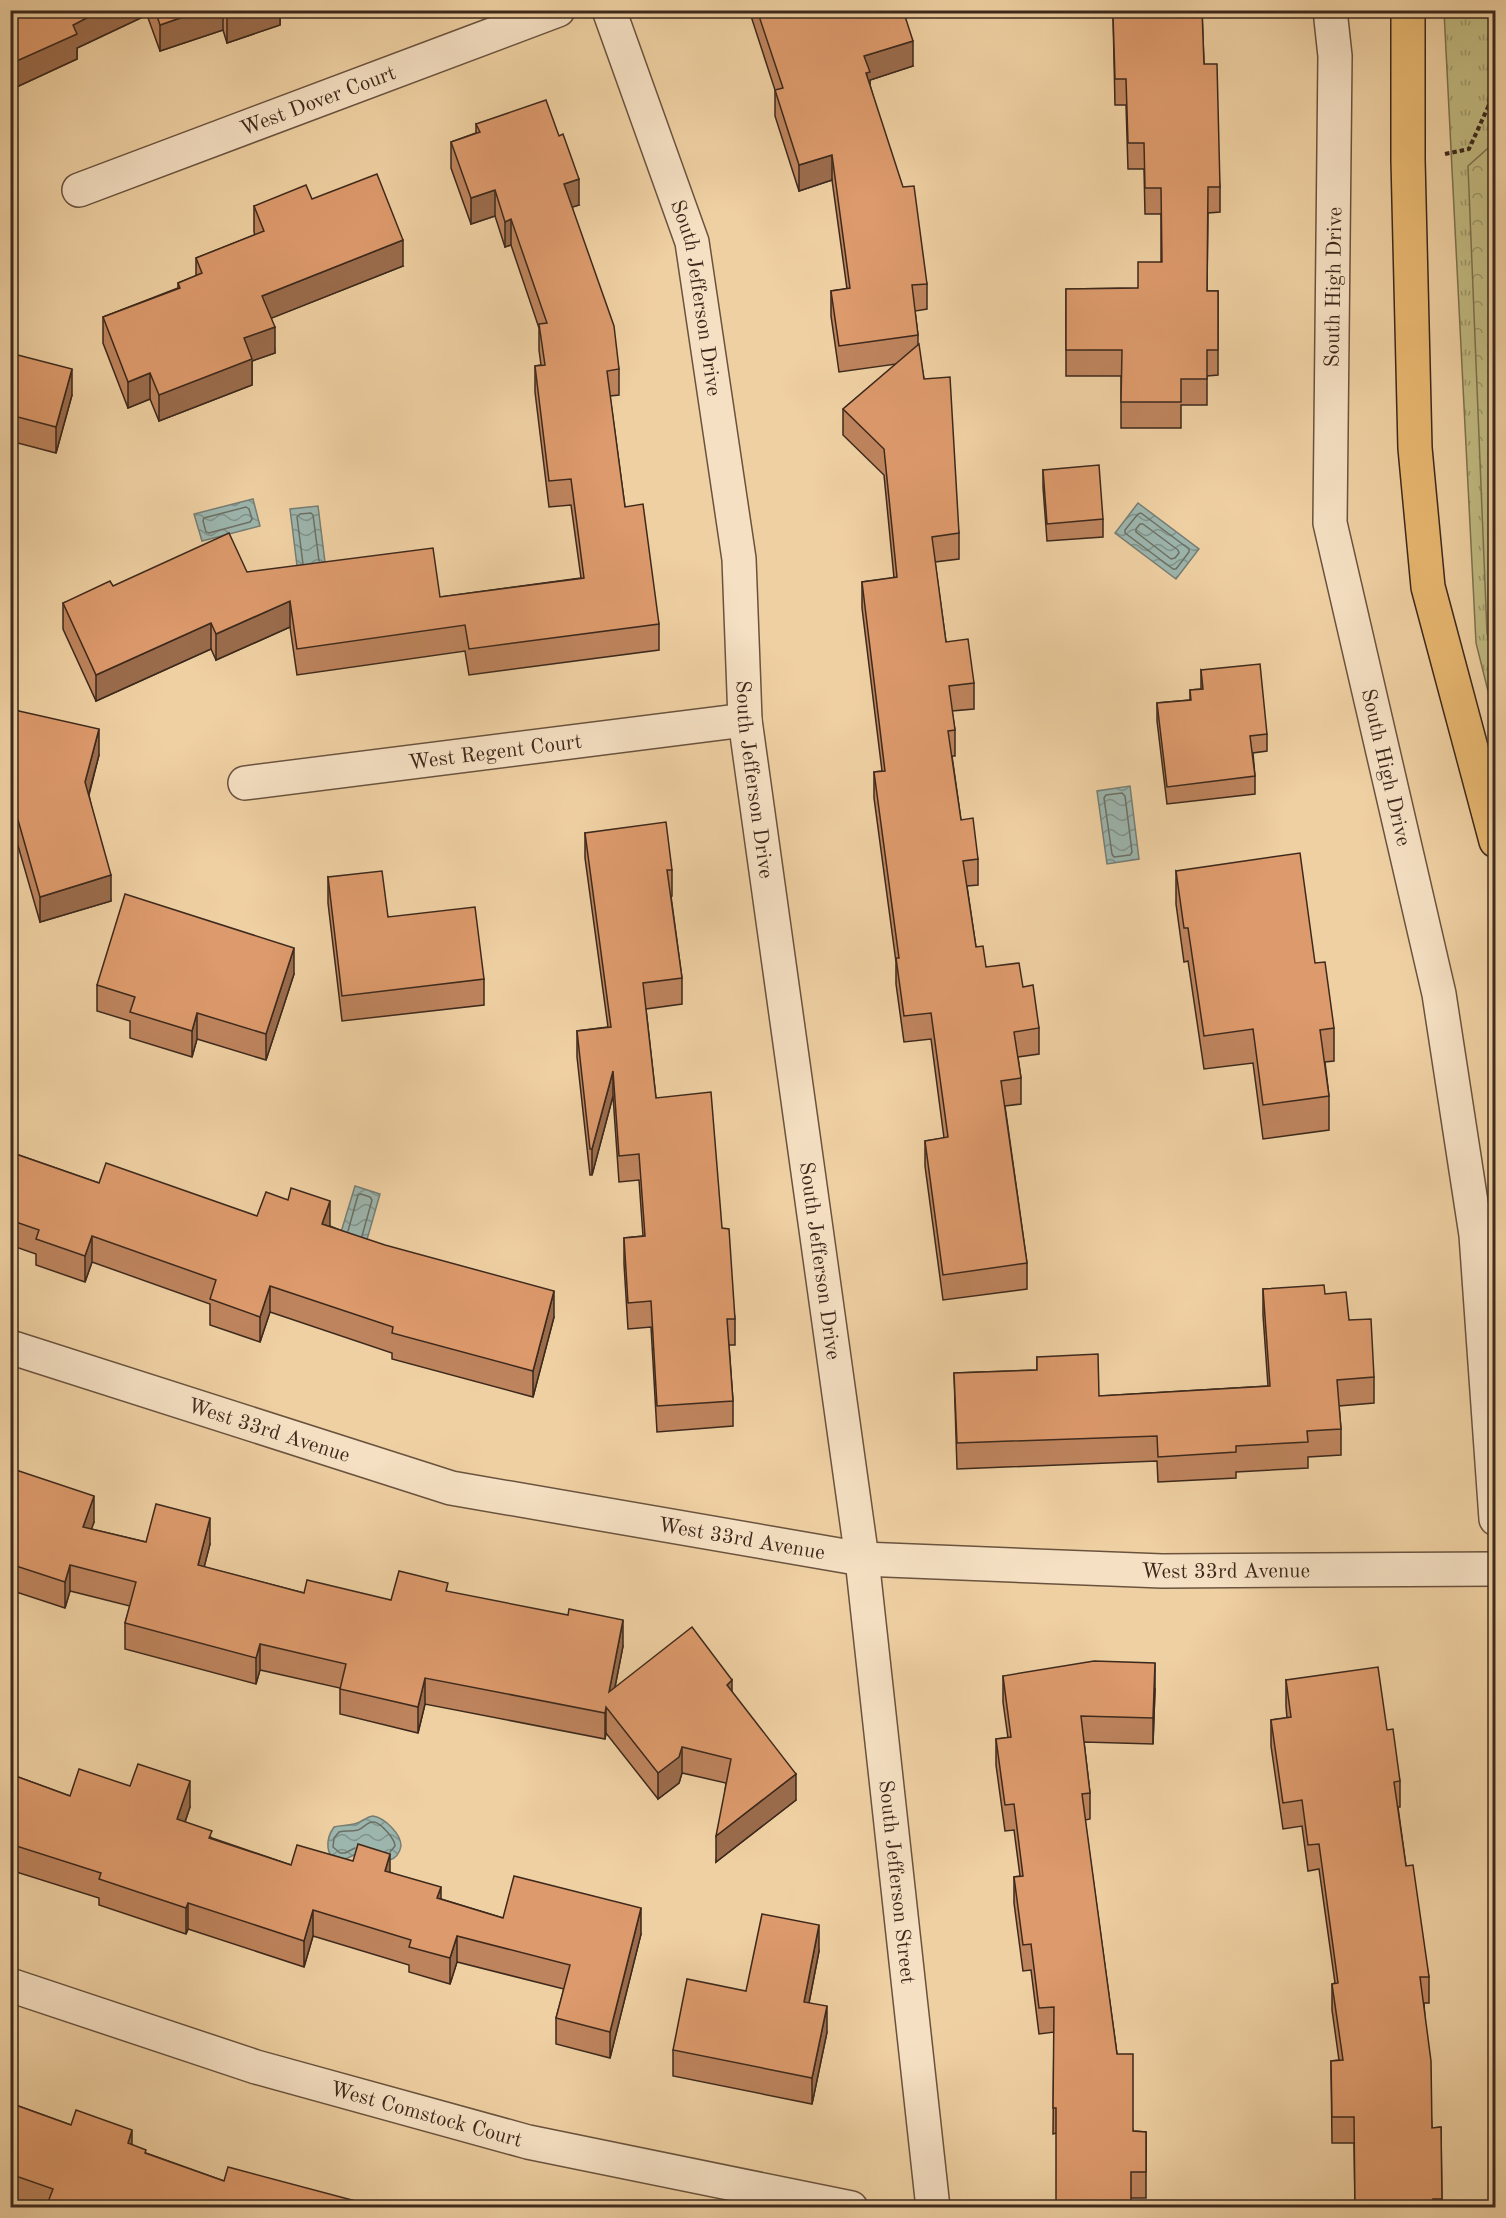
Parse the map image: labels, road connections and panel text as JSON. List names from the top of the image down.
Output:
{
  "streets": {
    "street": [
      "West Dover Court",
      "South High Drive",
      "South Jefferson Drive",
      "West Regent Court",
      "West 33rd Avenue",
      "South Jefferson Street",
      "West Comstock Court"
    ]
  },
  "crossings": [
    ["South Jefferson Drive", "West Regent Court"],
    ["South Jefferson Drive", "West 33rd Avenue"],
    ["South Jefferson Drive", "South Jefferson Street"],
    ["West 33rd Avenue", "South Jefferson Street"]
  ]
}
